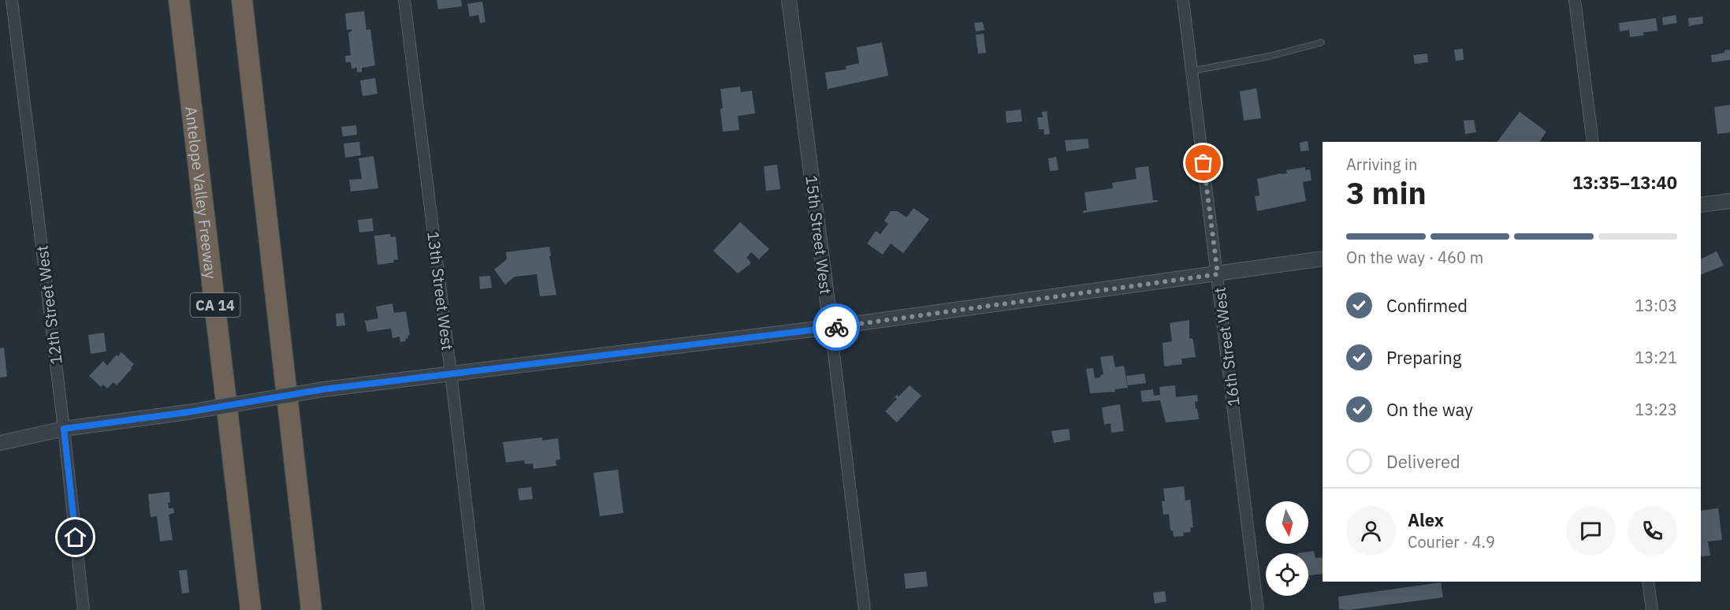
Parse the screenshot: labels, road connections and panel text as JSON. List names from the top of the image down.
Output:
{
  "streets": {
    "highway": ["Antelope Valley Freeway", "CA 14"],
    "street": [
      "15th Street West",
      "13th Street West",
      "12th Street West",
      "16th Street West"
    ]
  },
  "north": "bottom",
  "page": {
    "heading": ["3 min", "Arriving in", "13:35–13:40"],
    "panel": ["Alex", "Courier · 4.9"],
    "bar": "On the way · 460 m",
    "list": [
      ["Confirmed", "13:03"],
      ["Preparing", "13:21"],
      ["On the way", "13:23"],
      "Delivered"
    ]
  }
}
